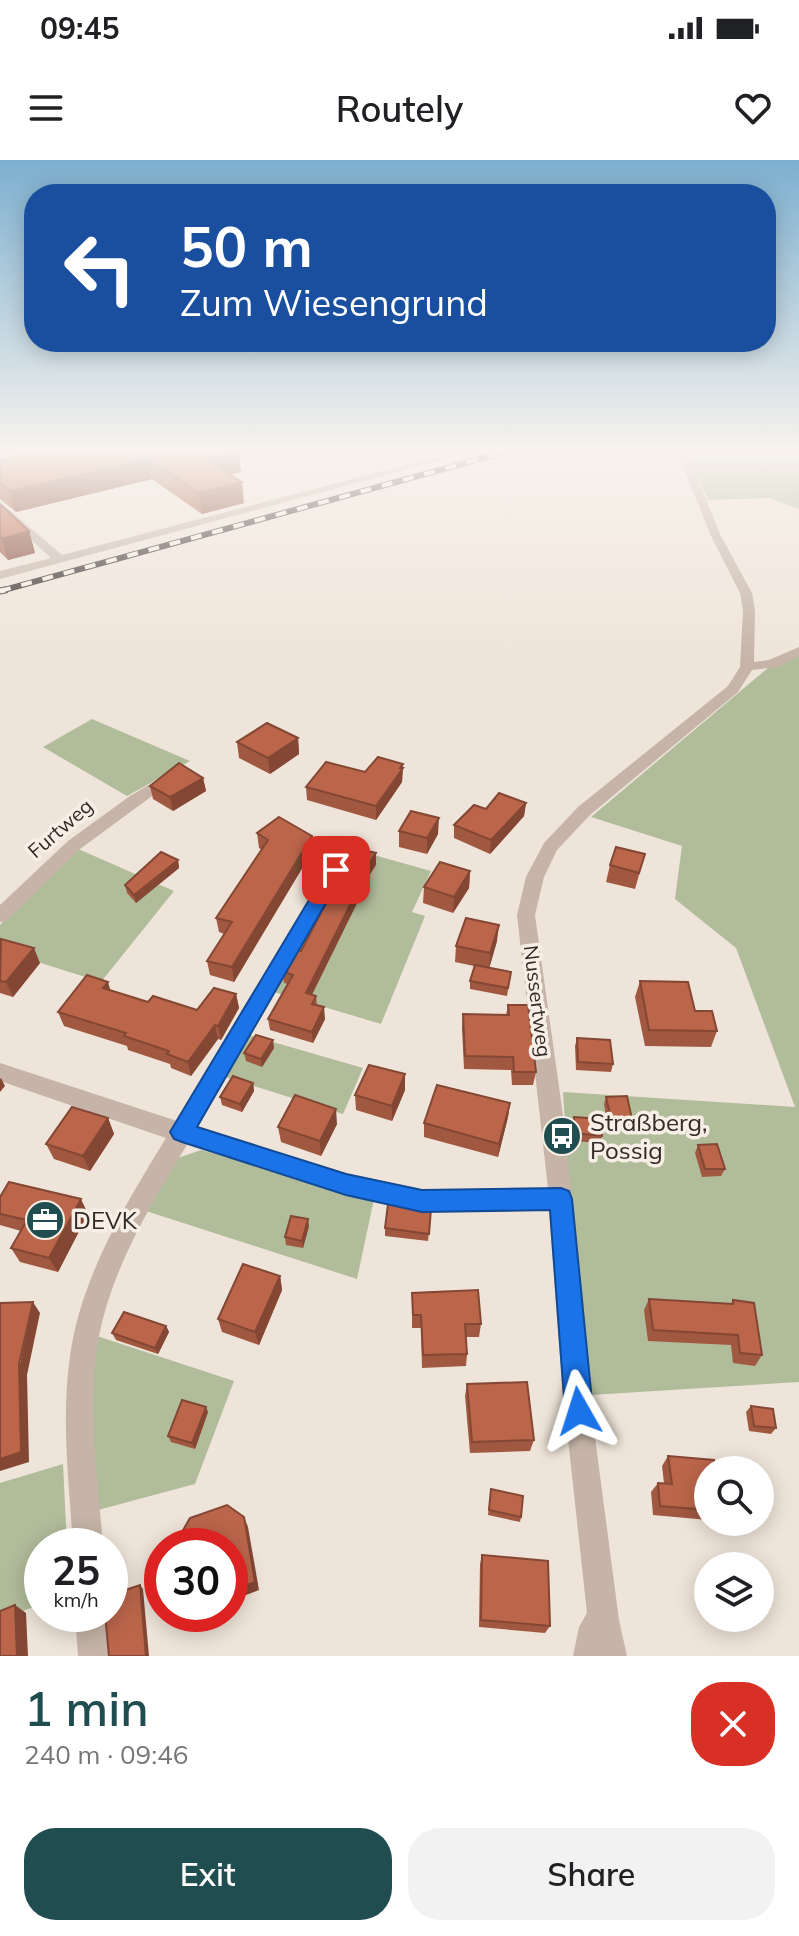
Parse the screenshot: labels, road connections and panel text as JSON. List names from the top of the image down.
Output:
{
  "streets": {
    "street": ["Furtweg", "Nussertweg"]
  },
  "places": {
    "bus stop": ["Straßberg, Possig"],
    "office": ["DEVK"]
  },
  "page": {
    "status": "09:45",
    "header": "Routely",
    "turn": ["50 m", "Zum Wiesengrund"],
    "speed": "25 km/h",
    "limit": "30",
    "heading": ["1 min", "240 m · 09:46"],
    "buttons": ["Exit", "Share"]
  }
}
